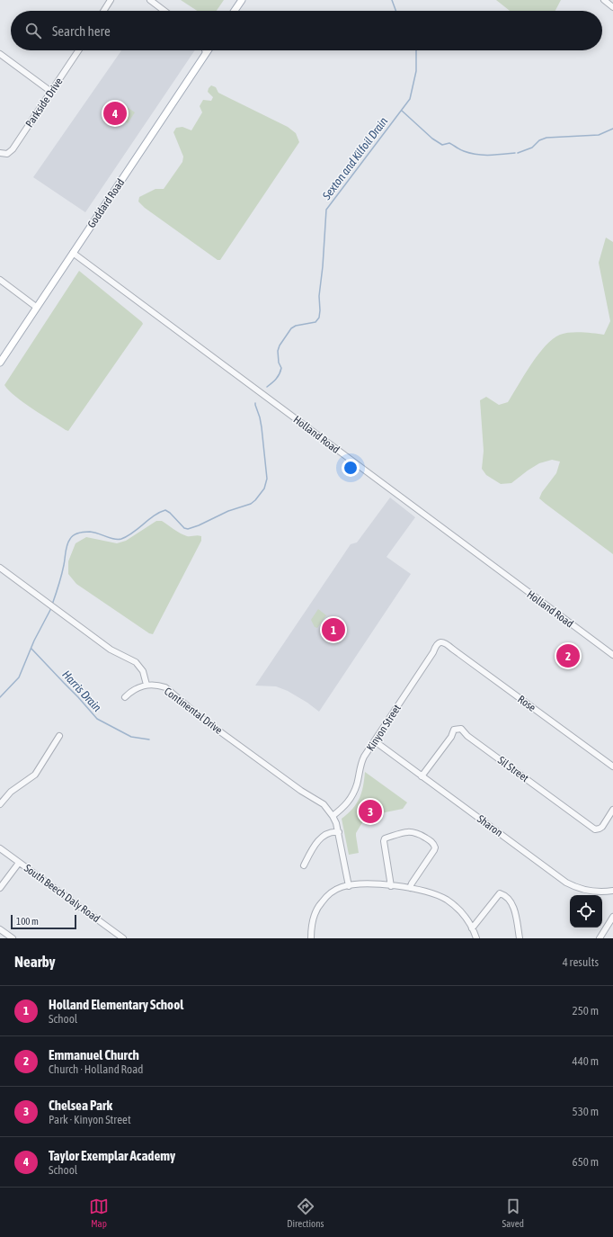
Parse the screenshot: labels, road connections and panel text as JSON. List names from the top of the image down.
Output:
{
  "streets": {
    "main road": ["Goddard Road"],
    "street": [
      "Parkside Drive",
      "Holland Road",
      "Rose",
      "Continental Drive",
      "Kinyon Street",
      "Sil Street",
      "Sharon",
      "South Beech Daly Road"
    ]
  },
  "crossings": [
    ["Goddard Road", "Holland Road"],
    ["Rose", "Kinyon Street"],
    ["Continental Drive", "Kinyon Street"],
    ["Kinyon Street", "Sharon"],
    ["Sil Street", "Sharon"]
  ],
  "water": ["Sexton and Kilfoil Drain", "Harris Drain"],
  "scale_bar": "100 m",
  "page": {
    "search": "Search here",
    "pins": [
      "4",
      "1",
      "2",
      "3"
    ],
    "scale": "100 m",
    "heading": ["Nearby", "4 results"],
    "list": [
      {
        "mark": "1",
        "name": "Holland Elementary School",
        "note": "School",
        "value": "250 m"
      },
      {
        "mark": "2",
        "name": "Emmanuel Church",
        "note": "Church · Holland Road",
        "value": "440 m"
      },
      {
        "mark": "3",
        "name": "Chelsea Park",
        "note": "Park · Kinyon Street",
        "value": "530 m"
      },
      {
        "mark": "4",
        "name": "Taylor Exemplar Academy",
        "note": "School",
        "value": "650 m"
      }
    ],
    "nav": ["Map", "Directions", "Saved"]
  }
}
